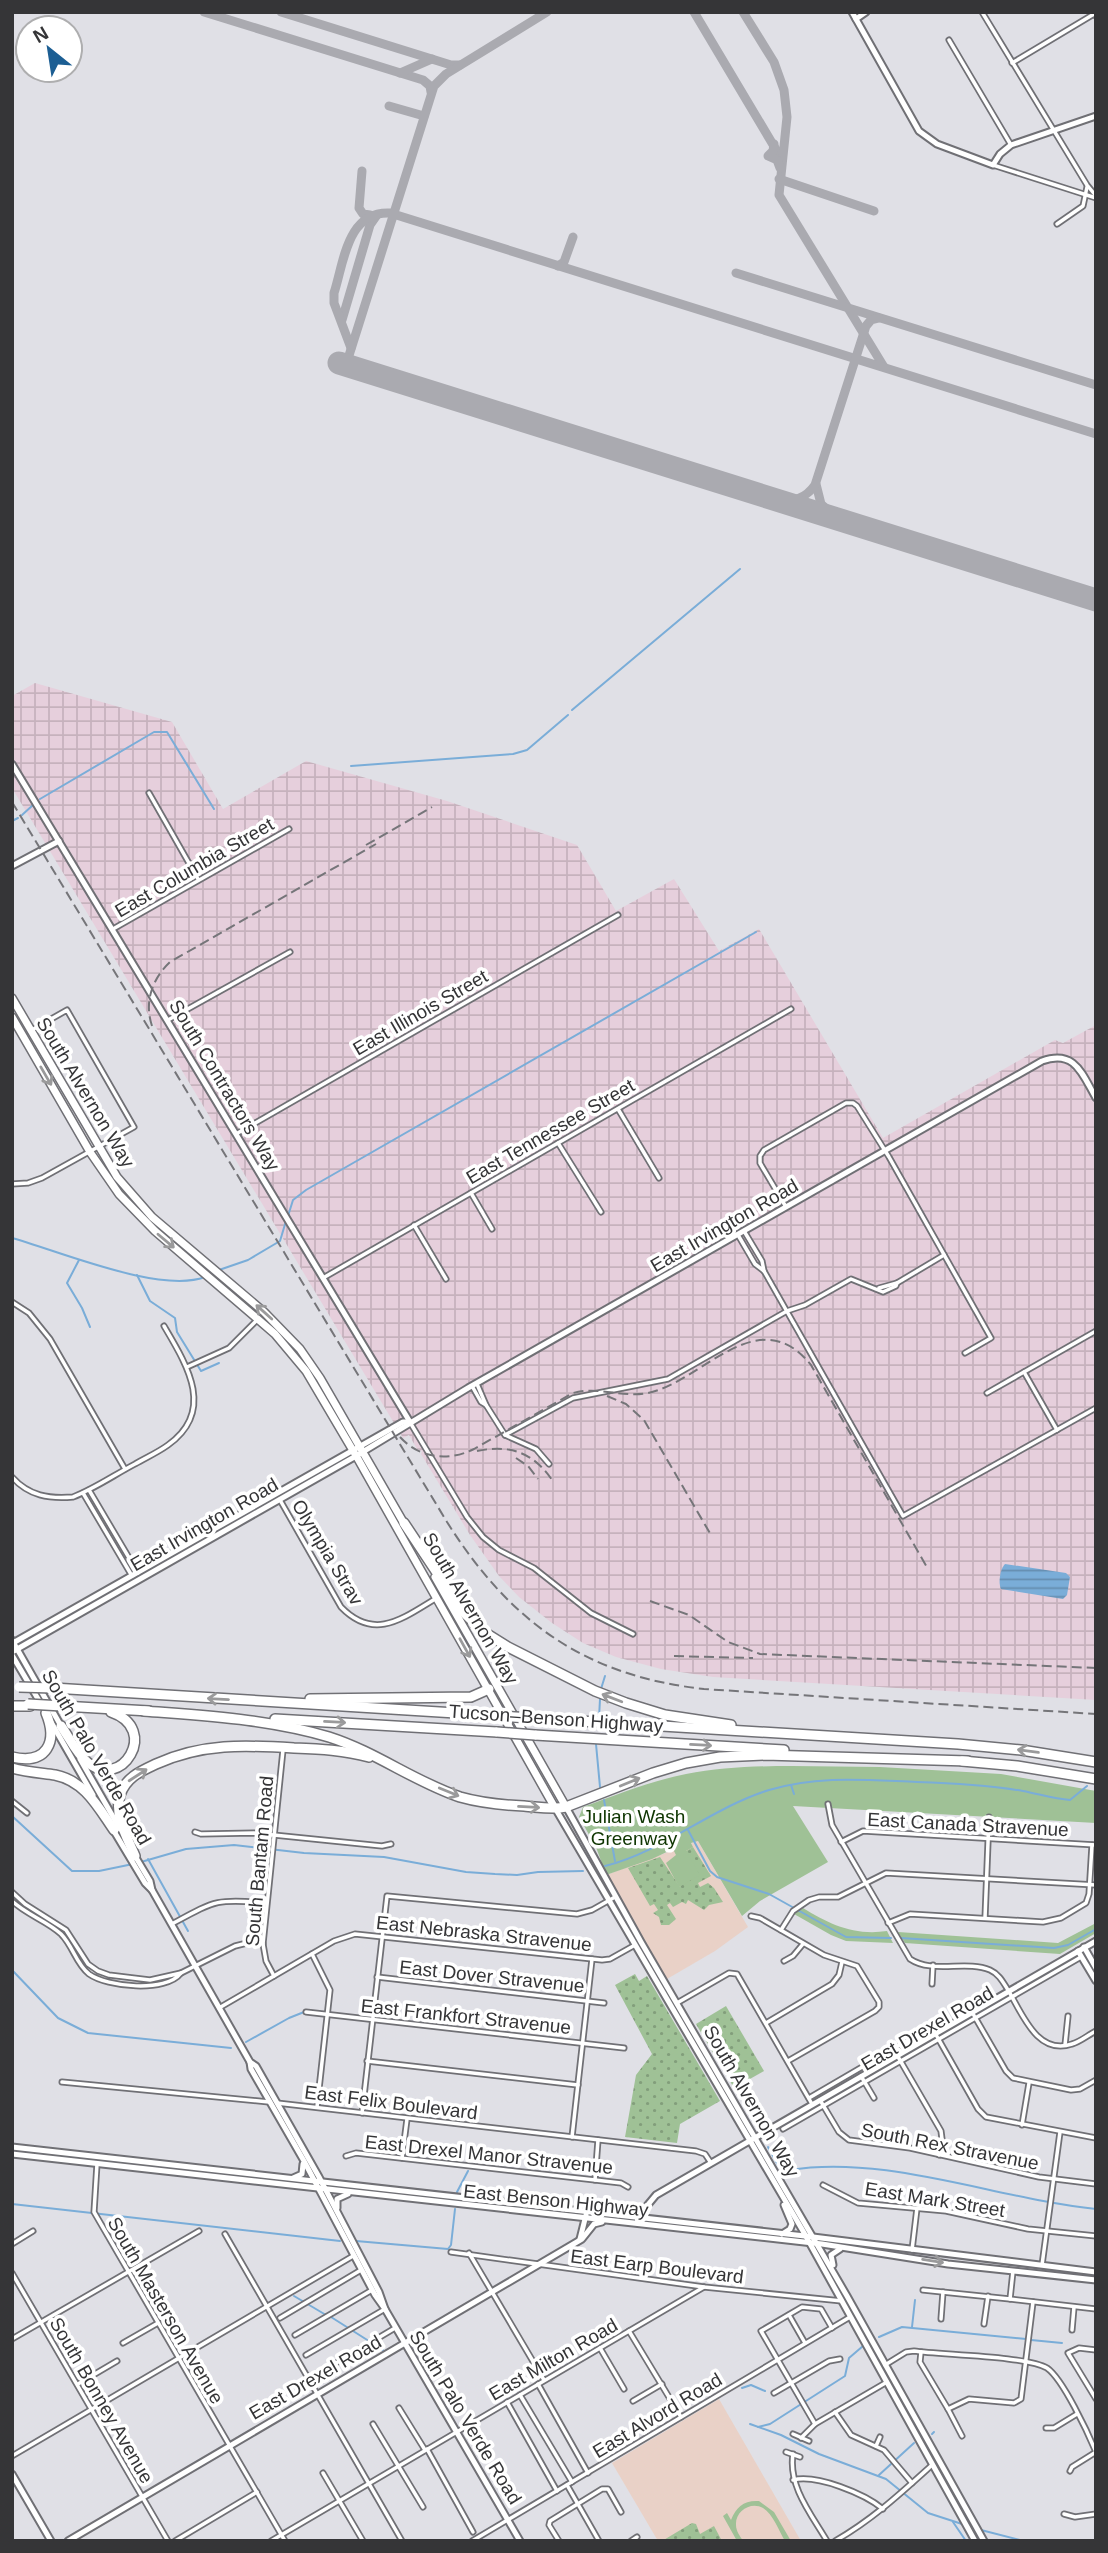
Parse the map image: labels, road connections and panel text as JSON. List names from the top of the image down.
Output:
{
  "streets": {
    "highway": ["Tucson–Benson Highway"],
    "main road": [
      "South Contractors Way",
      "South Alvernon Way",
      "East Irvington Road",
      "South Palo Verde Road",
      "East Drexel Road",
      "East Benson Highway"
    ],
    "street": [
      "East Columbia Street",
      "East Illinois Street",
      "East Tennessee Street",
      "Olympia Strav",
      "East Canada Stravenue",
      "South Bantam Road",
      "East Nebraska Stravenue",
      "East Dover Stravenue",
      "East Frankfort Stravenue",
      "East Felix Boulevard",
      "South Rex Stravenue",
      "East Drexel Manor Stravenue",
      "East Mark Street",
      "East Earp Boulevard",
      "South Masterson Avenue",
      "East Milton Road",
      "South Bonney Avenue",
      "East Alvord Road"
    ]
  },
  "crossings": [
    ["East Columbia Street", "South Contractors Way"],
    ["East Illinois Street", "South Contractors Way"],
    ["South Contractors Way", "East Tennessee Street"],
    ["South Contractors Way", "East Irvington Road"],
    ["South Alvernon Way", "East Irvington Road"],
    ["South Alvernon Way", "Olympia Strav"],
    ["South Alvernon Way", "East Nebraska Stravenue"],
    ["South Alvernon Way", "East Drexel Road"],
    ["South Alvernon Way", "East Benson Highway"],
    ["South Alvernon Way", "East Earp Boulevard"],
    ["South Alvernon Way", "East Alvord Road"],
    ["East Irvington Road", "Olympia Strav"],
    ["East Irvington Road", "South Palo Verde Road"],
    ["South Palo Verde Road", "East Nebraska Stravenue"],
    ["South Palo Verde Road", "East Drexel Road"],
    ["South Palo Verde Road", "East Felix Boulevard"],
    ["South Palo Verde Road", "East Benson Highway"],
    ["South Palo Verde Road", "East Milton Road"],
    ["South Palo Verde Road", "East Alvord Road"],
    ["South Bantam Road", "East Nebraska Stravenue"],
    ["East Drexel Road", "East Felix Boulevard"],
    ["East Drexel Road", "South Rex Stravenue"],
    ["East Drexel Road", "East Benson Highway"],
    ["East Drexel Road", "East Earp Boulevard"],
    ["East Drexel Road", "South Masterson Avenue"],
    ["East Drexel Road", "South Bonney Avenue"],
    ["East Benson Highway", "South Masterson Avenue"],
    ["East Earp Boulevard", "East Milton Road"],
    ["South Masterson Avenue", "East Milton Road"]
  ],
  "parks": ["Julian Wash Greenway"],
  "north": "top left"
}
